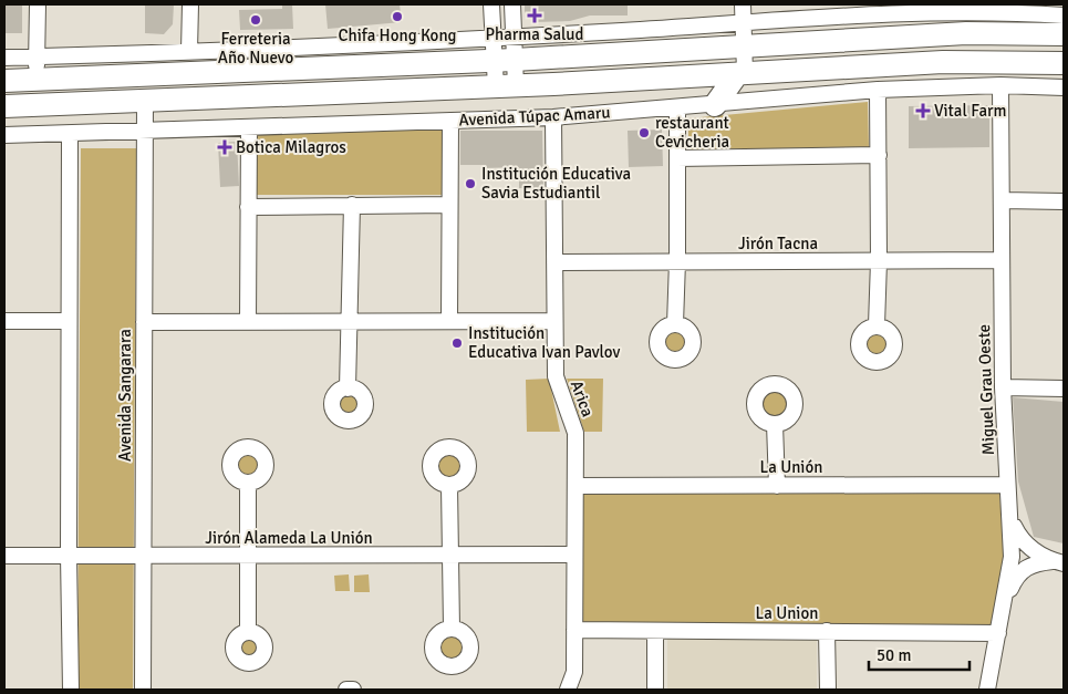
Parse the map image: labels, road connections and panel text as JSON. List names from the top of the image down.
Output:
{
  "streets": {
    "highway": ["Avenida Túpac Amaru"],
    "street": [
      "Jirón Tacna",
      "Miguel Grau Oeste",
      "Avenida Sangarara",
      "Arica",
      "La Unión",
      "Jirón Alameda La Unión",
      "La Union"
    ]
  },
  "crossings": [
    ["Avenida Túpac Amaru", "Miguel Grau Oeste"],
    ["Avenida Túpac Amaru", "Avenida Sangarara"],
    ["Avenida Túpac Amaru", "Arica"],
    ["Jirón Tacna", "Miguel Grau Oeste"],
    ["Jirón Tacna", "Arica"],
    ["Miguel Grau Oeste", "La Unión"],
    ["Miguel Grau Oeste", "La Union"],
    ["Avenida Sangarara", "Jirón Alameda La Unión"],
    ["Arica", "La Unión"],
    ["Arica", "Jirón Alameda La Unión"],
    ["Arica", "La Union"]
  ],
  "places": {
    "health": ["Pharma Salud", "Vital Farm", "Botica Milagros"],
    "other": [
      "Chifa Hong Kong",
      "Ferreteria Año Nuevo",
      "restaurant Cevicheria",
      "Institución Educativa Savia Estudiantil",
      "Institución Educativa Ivan Pavlov"
    ]
  },
  "scale_bar": "50 m"
}
